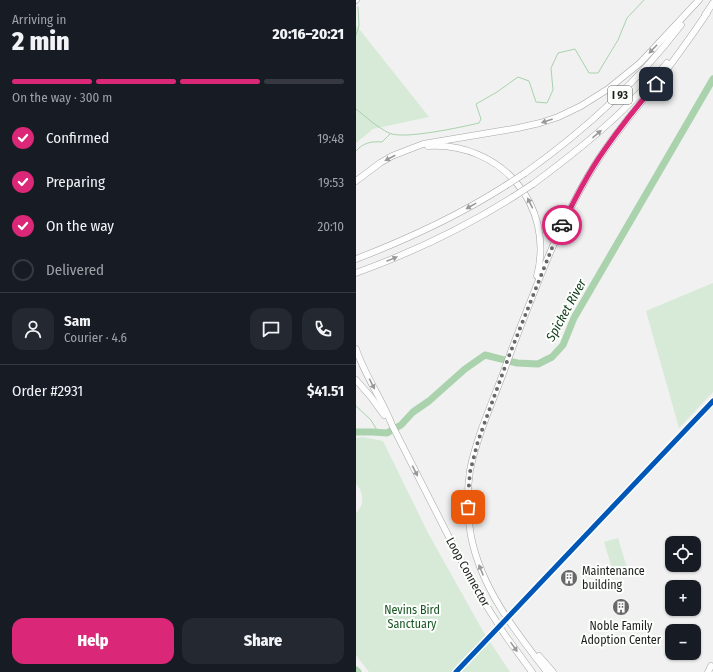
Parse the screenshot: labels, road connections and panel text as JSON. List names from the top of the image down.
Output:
{
  "streets": {
    "highway": ["I 93", "Loop Connector"]
  },
  "water": ["Spicket River"],
  "parks": ["Nevins Bird Sanctuary"],
  "places": {
    "building": ["Maintenance building", "Noble Family Adoption Center"]
  },
  "page": {
    "heading": ["2 min", "Arriving in", "20:16–20:21"],
    "panel": [
      "Sam",
      "Courier · 4.6",
      "Order #2931",
      "$41.51"
    ],
    "bar": "On the way · 300 m",
    "list": [
      ["Confirmed", "19:48"],
      ["Preparing", "19:53"],
      ["On the way", "20:10"],
      "Delivered"
    ],
    "map_buttons": ["+", "−"],
    "buttons": ["Help", "Share"]
  }
}
